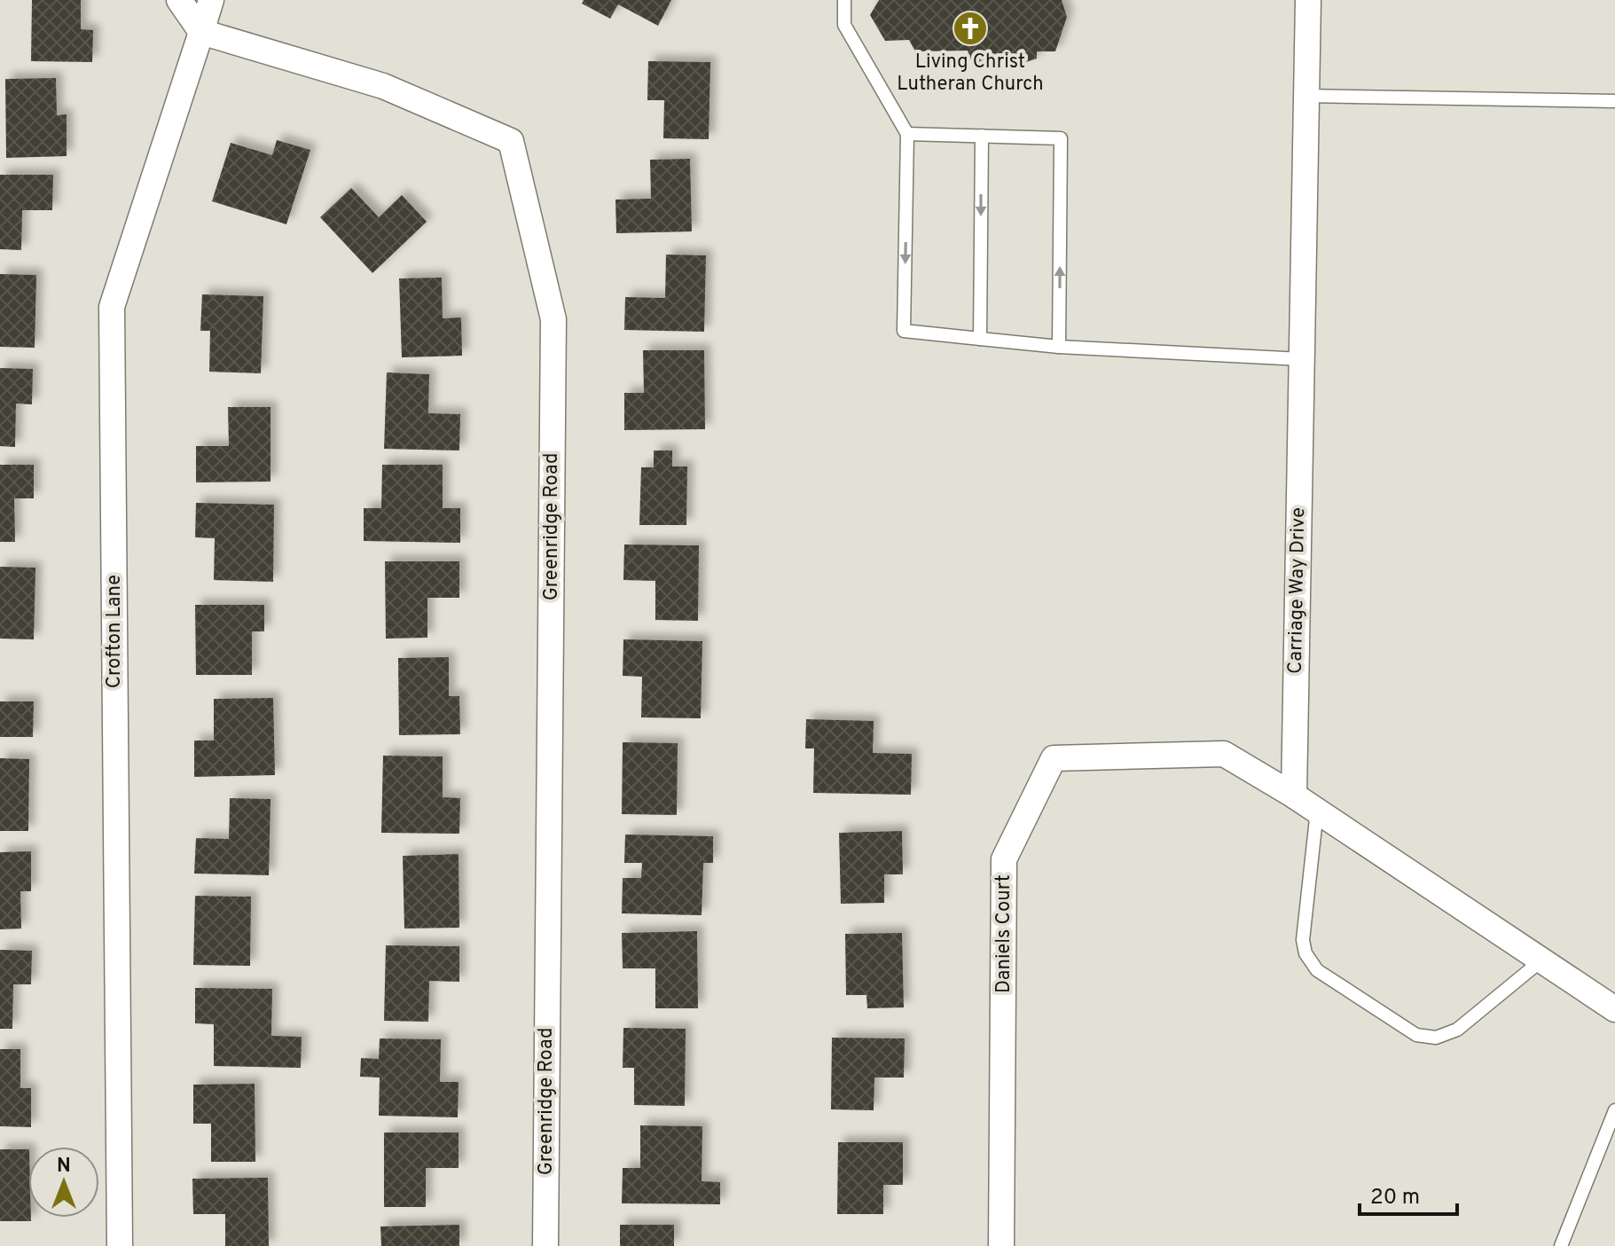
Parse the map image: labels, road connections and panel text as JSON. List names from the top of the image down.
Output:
{
  "streets": {
    "street": [
      "Greenridge Road",
      "Carriage Way Drive",
      "Crofton Lane",
      "Daniels Court"
    ]
  },
  "crossings": [
    ["Greenridge Road", "Crofton Lane"],
    ["Carriage Way Drive", "Daniels Court"]
  ],
  "places": {
    "church": ["Living Christ Lutheran Church"]
  },
  "scale_bar": "20 m",
  "north": "top"
}
